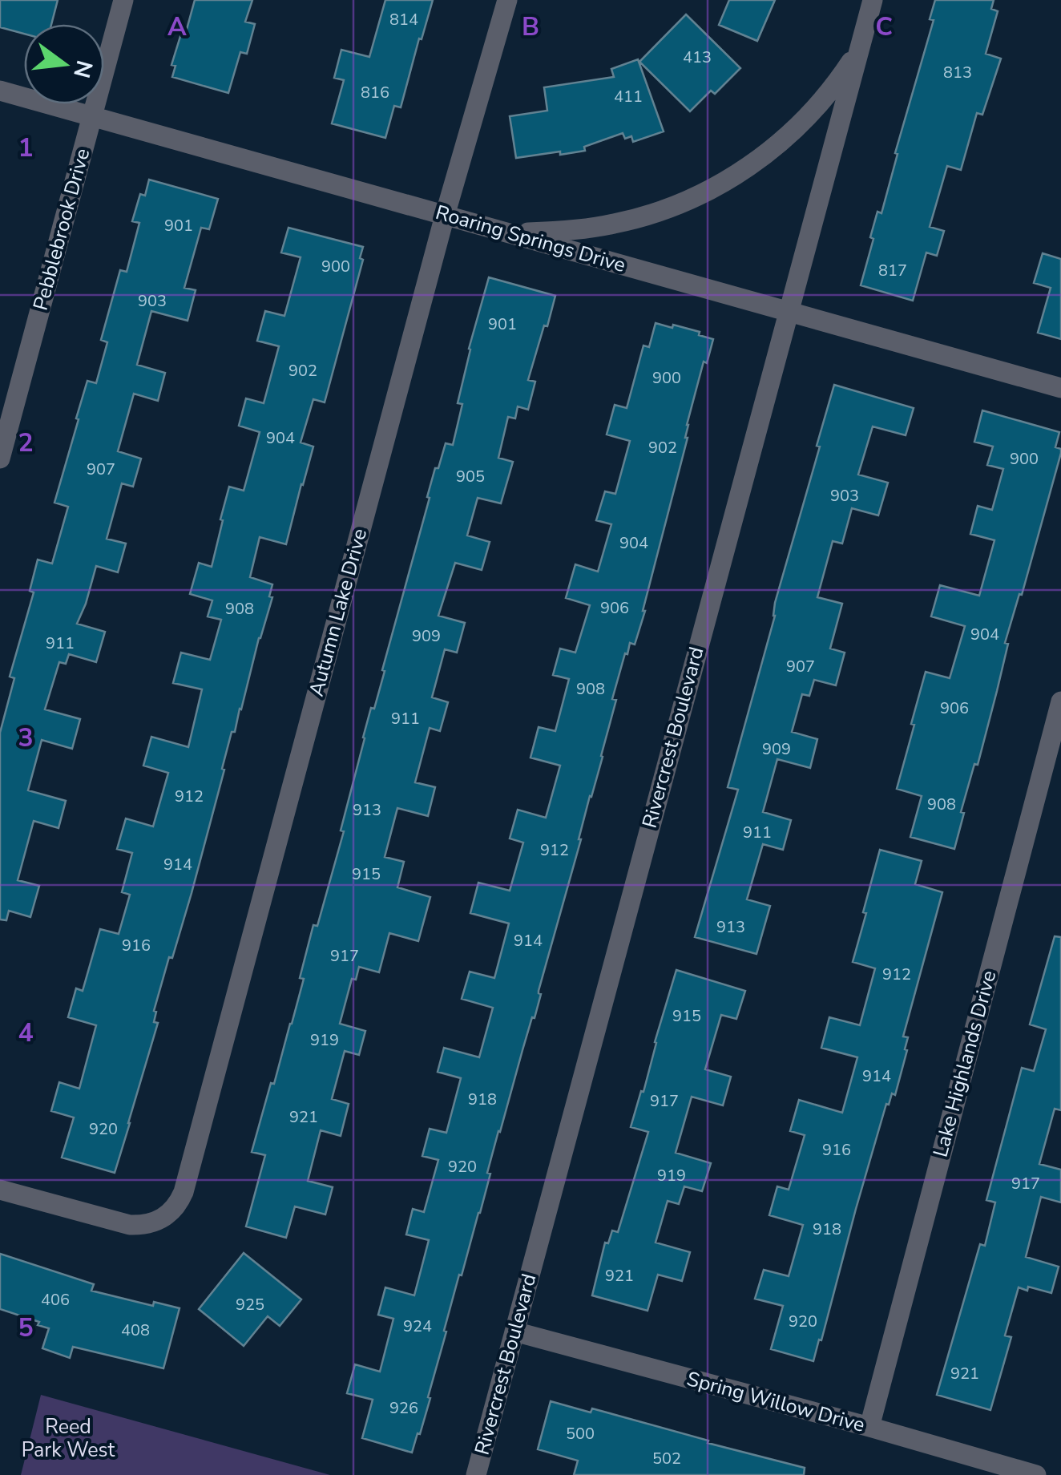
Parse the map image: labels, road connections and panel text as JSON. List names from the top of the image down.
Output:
{
  "streets": {
    "street": [
      "Pebblebrook Drive",
      "Roaring Springs Drive",
      "Autumn Lake Drive",
      "Rivercrest Boulevard",
      "Lake Highlands Drive",
      "Spring Willow Drive"
    ]
  },
  "crossings": [
    ["Pebblebrook Drive", "Roaring Springs Drive"],
    ["Roaring Springs Drive", "Autumn Lake Drive"],
    ["Roaring Springs Drive", "Rivercrest Boulevard"],
    ["Rivercrest Boulevard", "Spring Willow Drive"],
    ["Lake Highlands Drive", "Spring Willow Drive"]
  ],
  "parks": ["Reed Park West"],
  "house_numbers": [
    "814",
    "413",
    "813",
    "816",
    "411",
    "901",
    "900",
    "817",
    "903",
    "901",
    "902",
    "900",
    "904",
    "902",
    "900",
    "907",
    "905",
    "903",
    "904",
    "906",
    "908",
    "904",
    "909",
    "911",
    "907",
    "908",
    "906",
    "911",
    "909",
    "912",
    "908",
    "913",
    "911",
    "912",
    "914",
    "915",
    "913",
    "914",
    "916",
    "917",
    "912",
    "915",
    "919",
    "914",
    "918",
    "917",
    "921",
    "920",
    "916",
    "920",
    "919",
    "917",
    "918",
    "921",
    "406",
    "925",
    "920",
    "924",
    "408",
    "921",
    "926",
    "500",
    "502"
  ],
  "north": "right",
  "grid": {
    "columns": ["A", "B", "C"],
    "rows": [
      "1",
      "2",
      "3",
      "4",
      "5"
    ]
  }
}
